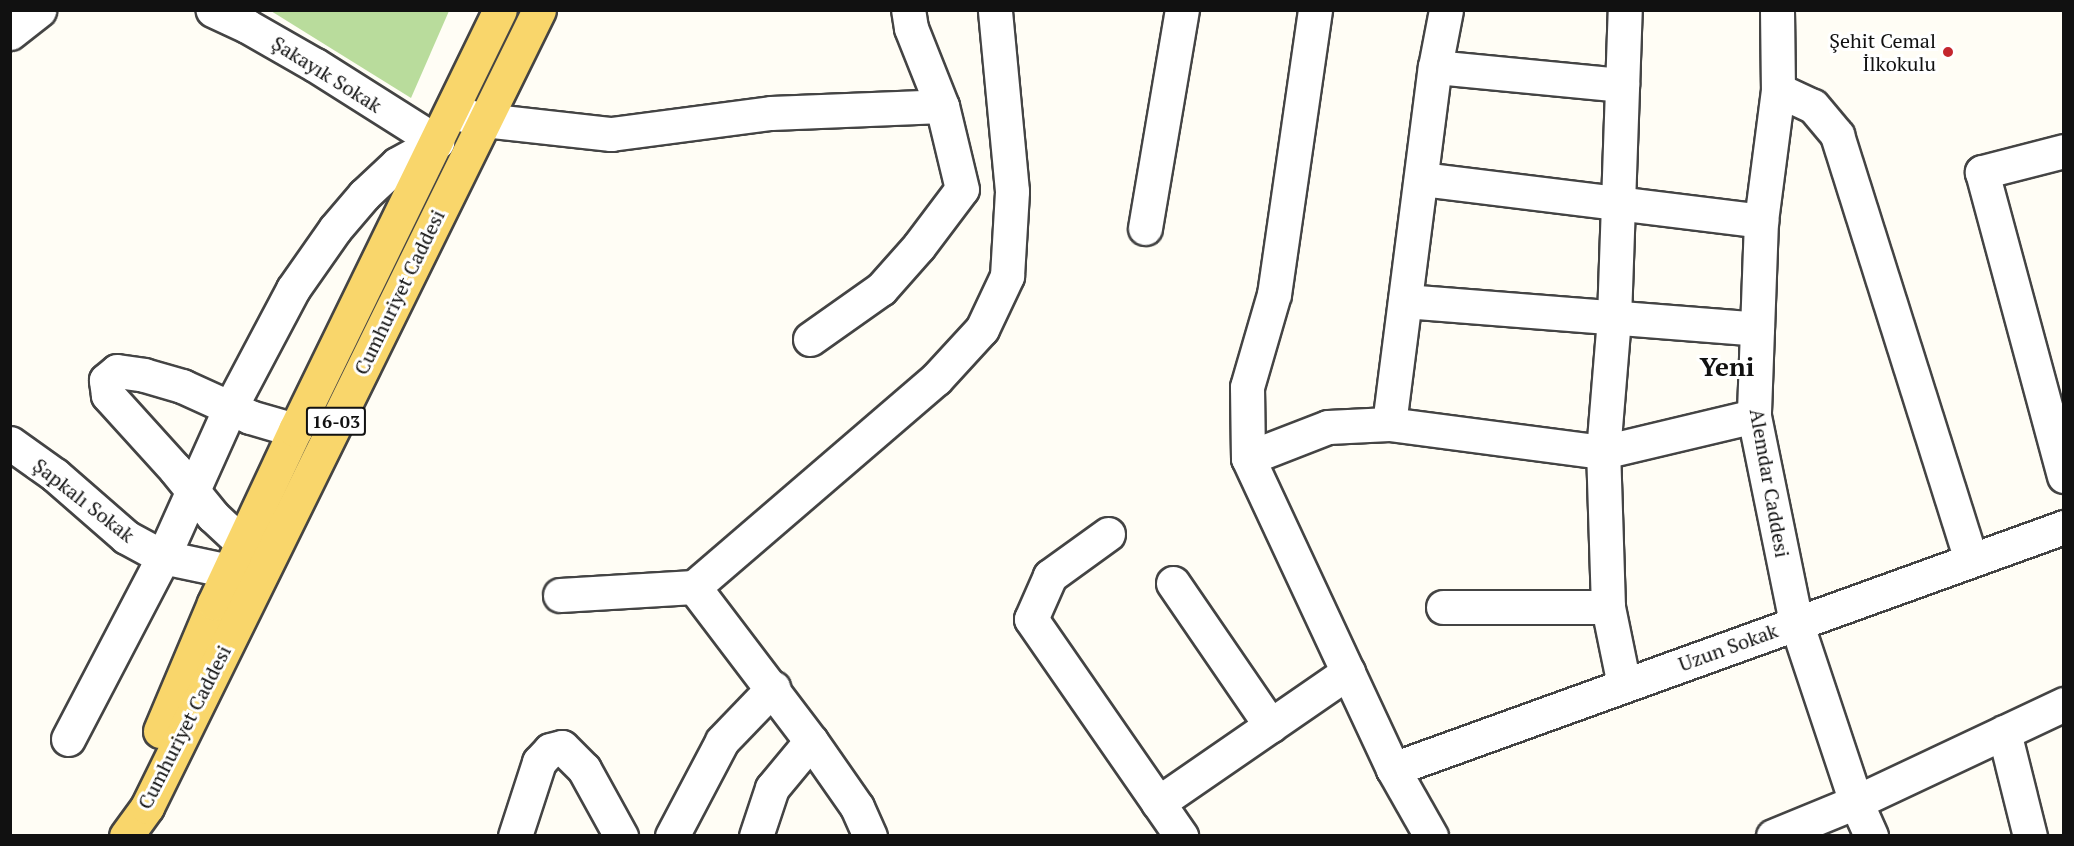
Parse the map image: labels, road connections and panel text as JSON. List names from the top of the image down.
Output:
{
  "streets": {
    "main road": ["Cumhuriyet Caddesi", "16-03"],
    "street": [
      "Şakayık Sokak",
      "Alemdar Caddesi",
      "Şapkalı Sokak",
      "Uzun Sokak"
    ]
  },
  "crossings": [
    ["Şakayık Sokak", "Cumhuriyet Caddesi"],
    ["Cumhuriyet Caddesi", "Şapkalı Sokak"],
    ["Alemdar Caddesi", "Uzun Sokak"]
  ],
  "districts": ["Yeni"],
  "places": ["Şehit Cemal İlkokulu"]
}
